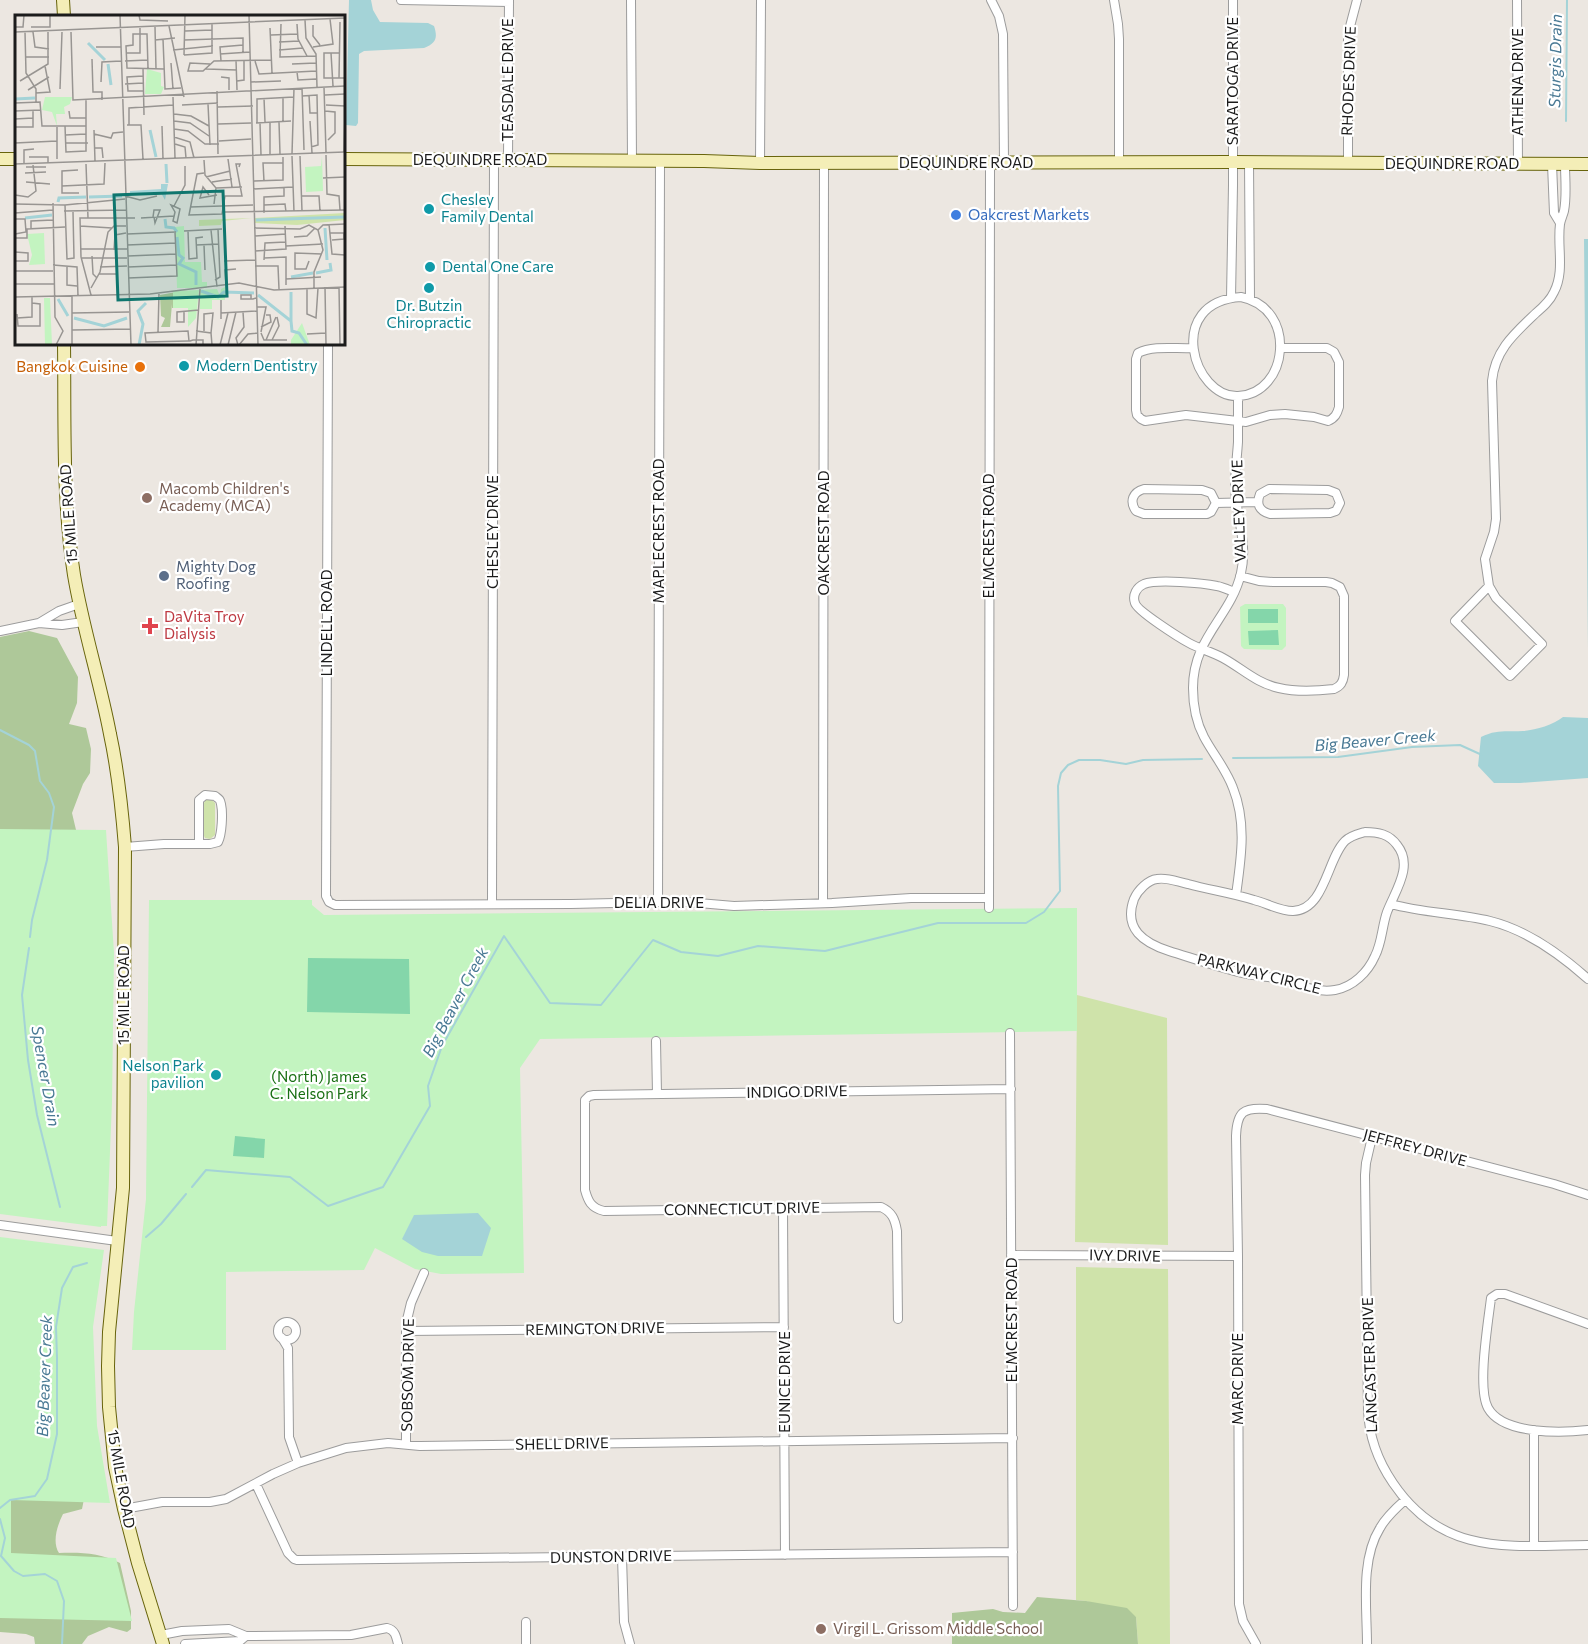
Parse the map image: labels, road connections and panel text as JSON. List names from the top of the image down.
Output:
{
  "streets": {
    "main road": ["DEQUINDRE ROAD", "15 MILE ROAD"],
    "street": [
      "TEASDALE DRIVE",
      "SARATOGA DRIVE",
      "RHODES DRIVE",
      "ATHENA DRIVE",
      "VALLEY DRIVE",
      "MAPLECREST ROAD",
      "CHESLEY DRIVE",
      "OAKCREST ROAD",
      "ELMCREST ROAD",
      "LINDELL ROAD",
      "DELIA DRIVE",
      "PARKWAY CIRCLE",
      "INDIGO DRIVE",
      "JEFFREY DRIVE",
      "CONNECTICUT DRIVE",
      "IVY DRIVE",
      "REMINGTON DRIVE",
      "LANCASTER DRIVE",
      "SOBSOM DRIVE",
      "MARC DRIVE",
      "EUNICE DRIVE",
      "SHELL DRIVE",
      "DUNSTON DRIVE"
    ]
  },
  "crossings": [
    ["TEASDALE DRIVE", "DEQUINDRE ROAD"],
    ["SARATOGA DRIVE", "DEQUINDRE ROAD"],
    ["RHODES DRIVE", "DEQUINDRE ROAD"],
    ["ATHENA DRIVE", "DEQUINDRE ROAD"],
    ["DEQUINDRE ROAD", "MAPLECREST ROAD"],
    ["DEQUINDRE ROAD", "CHESLEY DRIVE"],
    ["DEQUINDRE ROAD", "OAKCREST ROAD"],
    ["DEQUINDRE ROAD", "ELMCREST ROAD"],
    ["VALLEY DRIVE", "PARKWAY CIRCLE"],
    ["15 MILE ROAD", "SHELL DRIVE"],
    ["MAPLECREST ROAD", "DELIA DRIVE"],
    ["CHESLEY DRIVE", "DELIA DRIVE"],
    ["OAKCREST ROAD", "DELIA DRIVE"],
    ["ELMCREST ROAD", "DELIA DRIVE"],
    ["ELMCREST ROAD", "INDIGO DRIVE"],
    ["ELMCREST ROAD", "IVY DRIVE"],
    ["ELMCREST ROAD", "SHELL DRIVE"],
    ["ELMCREST ROAD", "DUNSTON DRIVE"],
    ["LINDELL ROAD", "DELIA DRIVE"],
    ["INDIGO DRIVE", "CONNECTICUT DRIVE"],
    ["JEFFREY DRIVE", "LANCASTER DRIVE"],
    ["JEFFREY DRIVE", "MARC DRIVE"],
    ["CONNECTICUT DRIVE", "EUNICE DRIVE"],
    ["IVY DRIVE", "MARC DRIVE"],
    ["REMINGTON DRIVE", "SOBSOM DRIVE"],
    ["REMINGTON DRIVE", "EUNICE DRIVE"],
    ["SOBSOM DRIVE", "SHELL DRIVE"],
    ["EUNICE DRIVE", "SHELL DRIVE"],
    ["EUNICE DRIVE", "DUNSTON DRIVE"],
    ["SHELL DRIVE", "DUNSTON DRIVE"]
  ],
  "water": ["Sturgis Drain", "Big Beaver Creek", "Spencer Drain"],
  "parks": ["(North) James C. Nelson Park"],
  "places": {
    "other": [
      "Chesley Family Dental",
      "Oakcrest Markets",
      "Dental One Care",
      "Dr. Butzin Chiropractic",
      "Modern Dentistry",
      "Bangkok Cuisine",
      "Macomb Children's Academy (MCA)",
      "Mighty Dog Roofing",
      "Nelson Park pavilion",
      "Virgil L. Grissom Middle School"
    ],
    "health": ["DaVita Troy Dialysis"]
  }
}
